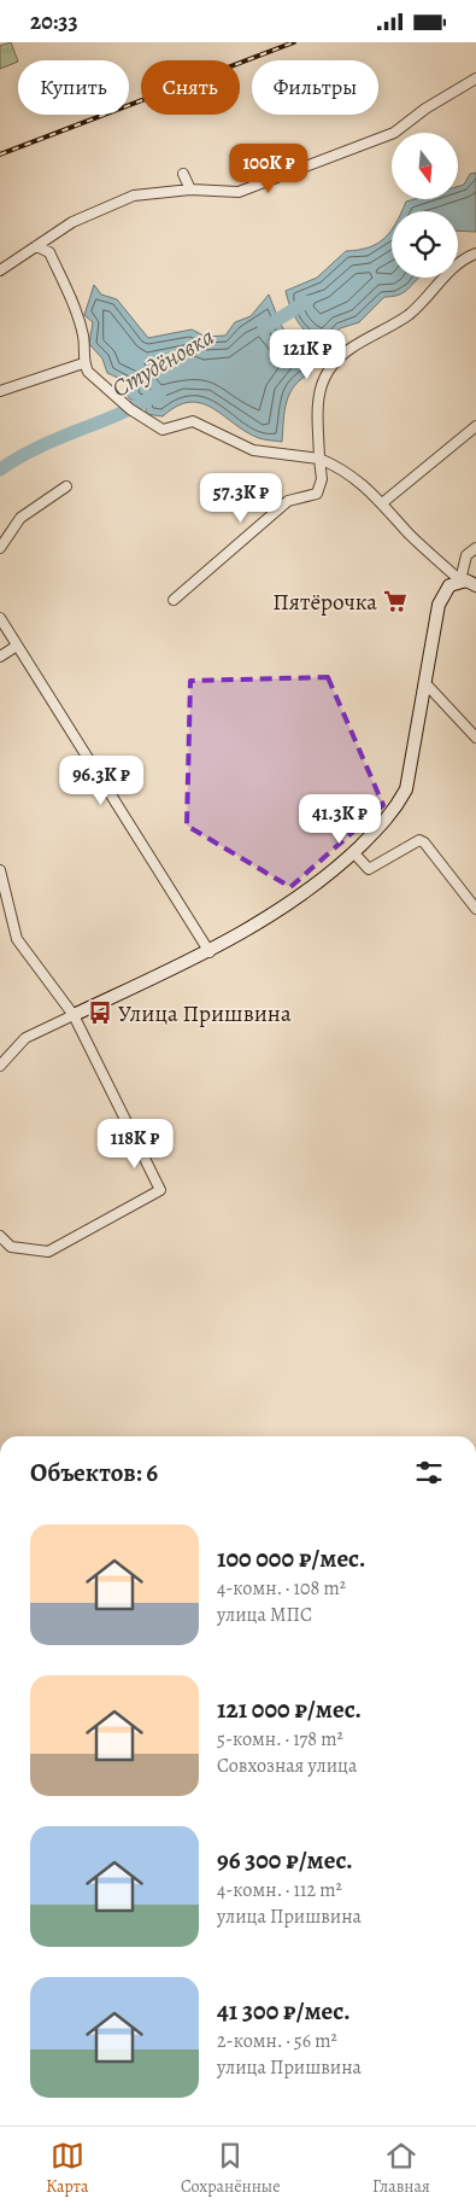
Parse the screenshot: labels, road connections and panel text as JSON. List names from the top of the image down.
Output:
{
  "water": ["Студёновка"],
  "places": {
    "supermarket": ["Пятёрочка"],
    "bus stop": ["Улица Пришвина"]
  },
  "north": "bottom",
  "page": {
    "status": "20:33",
    "chip": ["Купить", "Снять", "Фильтры"],
    "price": [
      "100K ₽",
      "121K ₽",
      "57.3K ₽",
      "96.3K ₽",
      "41.3K ₽",
      "118K ₽"
    ],
    "heading": "Объектов: 6",
    "list": [
      {
        "name": "100 000 ₽/мес.",
        "note": "4-комн. · 108 m² · улица МПС"
      },
      {
        "name": "121 000 ₽/мес.",
        "note": "5-комн. · 178 m² · Совхозная улица"
      },
      {
        "name": "96 300 ₽/мес.",
        "note": "4-комн. · 112 m² · улица Пришвина"
      },
      {
        "name": "41 300 ₽/мес.",
        "note": "2-комн. · 56 m² · улица Пришвина"
      }
    ],
    "tabs": ["Карта", "Сохранённые", "Главная"]
  }
}
